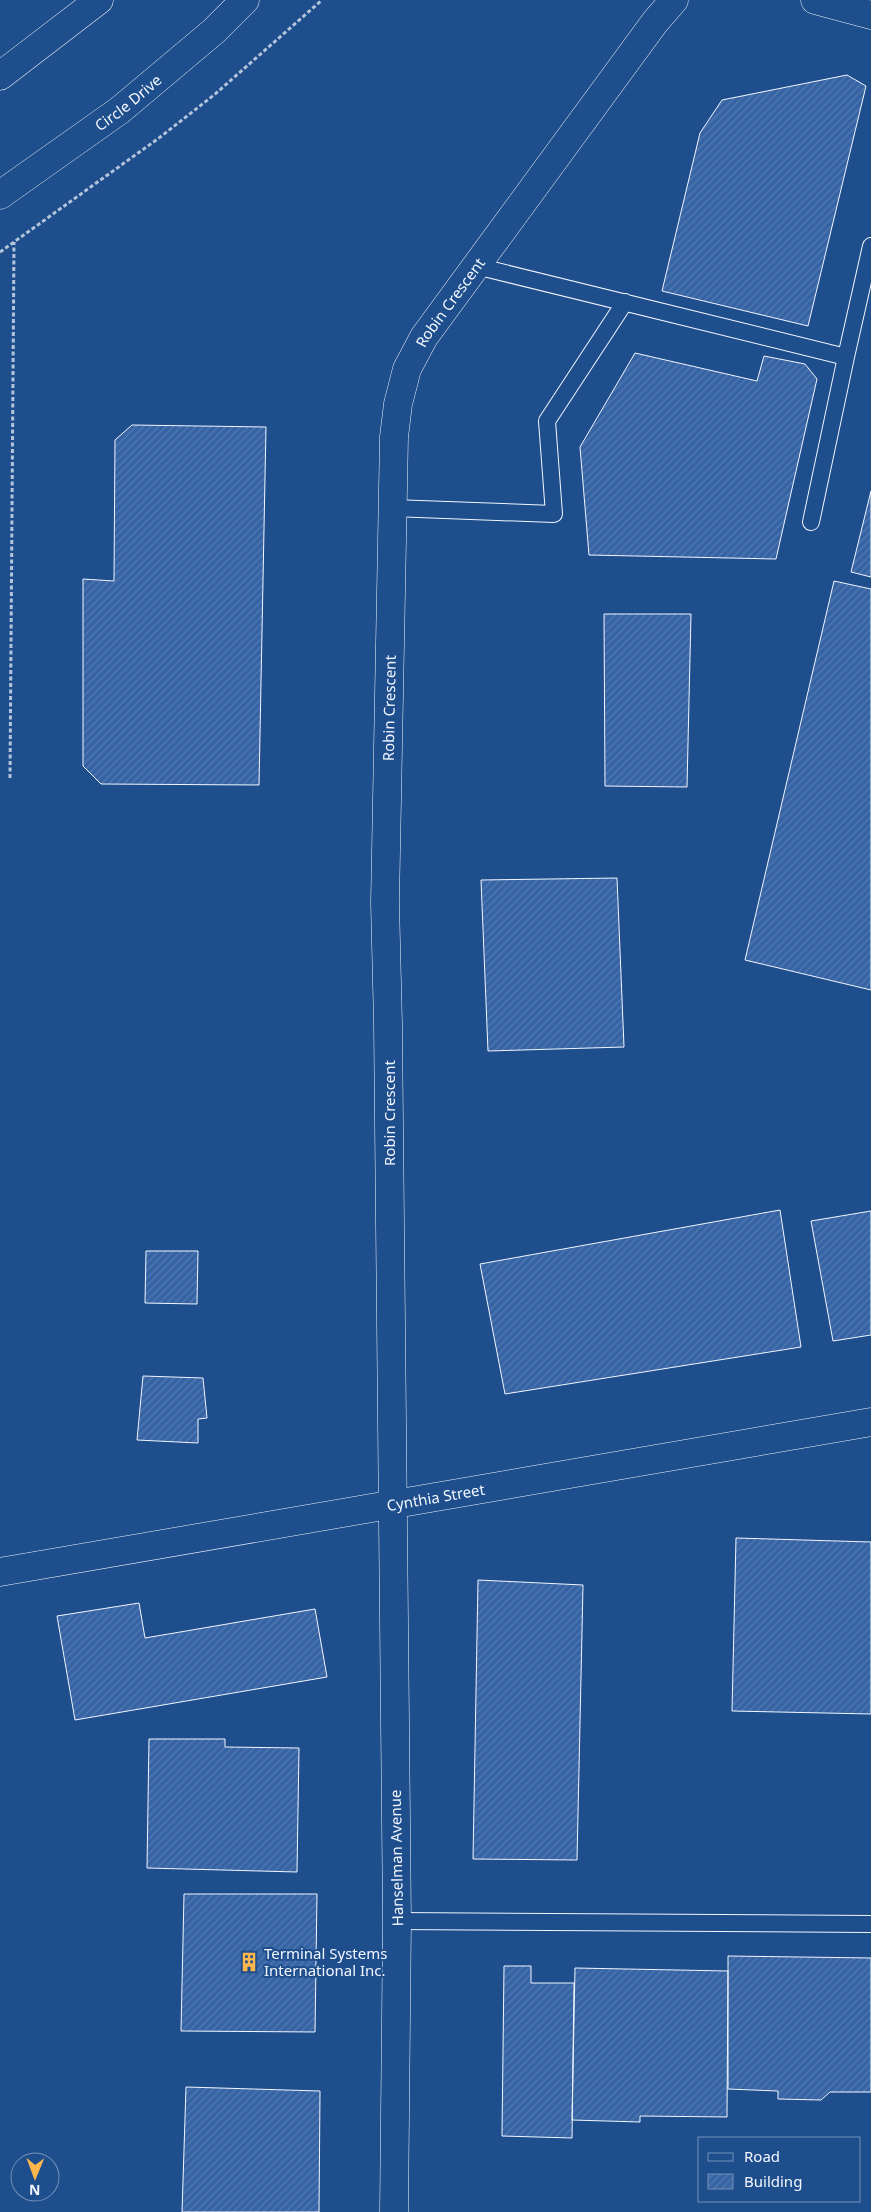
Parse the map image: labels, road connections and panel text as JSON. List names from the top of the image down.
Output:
{
  "streets": {
    "main road": [
      "Circle Drive",
      "Robin Crescent",
      "Cynthia Street",
      "Hanselman Avenue"
    ]
  },
  "crossings": [
    ["Robin Crescent", "Cynthia Street"],
    ["Robin Crescent", "Hanselman Avenue"],
    ["Cynthia Street", "Hanselman Avenue"]
  ],
  "places": {
    "building": ["Terminal Systems International Inc."]
  },
  "legend": ["Road", "Building"],
  "north": "bottom"
}
